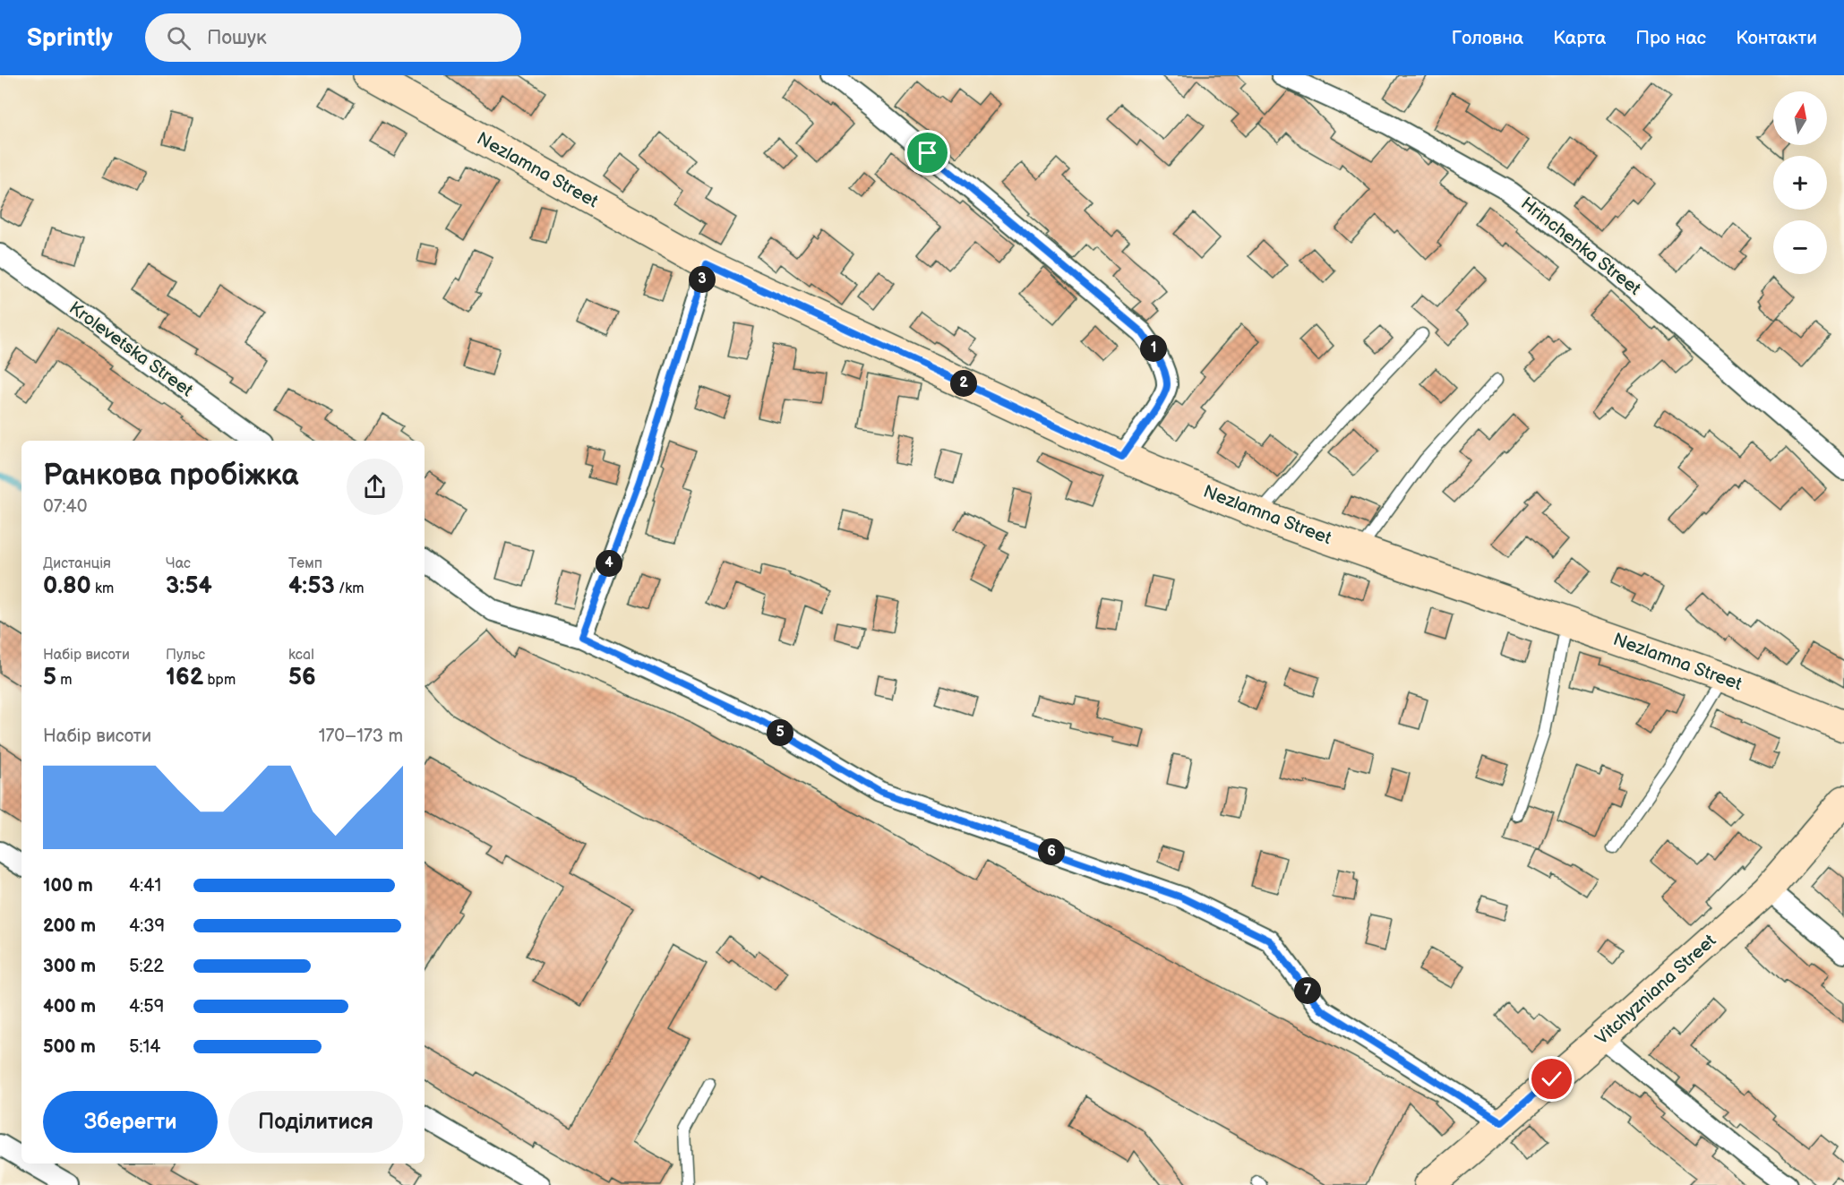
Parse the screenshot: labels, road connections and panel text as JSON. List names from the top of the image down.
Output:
{
  "streets": {
    "street": [
      "Nezlamna Street",
      "Hrinchenka Street",
      "Krolevetska Street",
      "Vitchyzniana Street"
    ]
  },
  "north": "top",
  "page": {
    "header": "Sprintly",
    "search": "Пошук",
    "nav": [
      "Головна",
      "Карта",
      "Про нас",
      "Контакти"
    ],
    "map_buttons": ["+", "−"],
    "pins": [
      "3",
      "1",
      "2",
      "4",
      "5",
      "6",
      "7"
    ],
    "heading": ["Ранкова пробіжка", "07:40"],
    "stats": [
      ["Дистанція", "0.80 km"],
      ["Час", "3:54"],
      ["Темп", "4:53 /km"],
      ["Набір висоти", "5 m"],
      ["Пульс", "162 bpm"],
      ["kcal", "56"]
    ],
    "chart": ["Набір висоти", "170–173 m"],
    "list": [
      {
        "name": "100 m",
        "note": "4:41"
      },
      {
        "name": "200 m",
        "note": "4:39"
      },
      {
        "name": "300 m",
        "note": "5:22"
      },
      {
        "name": "400 m",
        "note": "4:59"
      },
      {
        "name": "500 m",
        "note": "5:14"
      }
    ],
    "buttons": ["Зберегти", "Поділитися"]
  }
}
